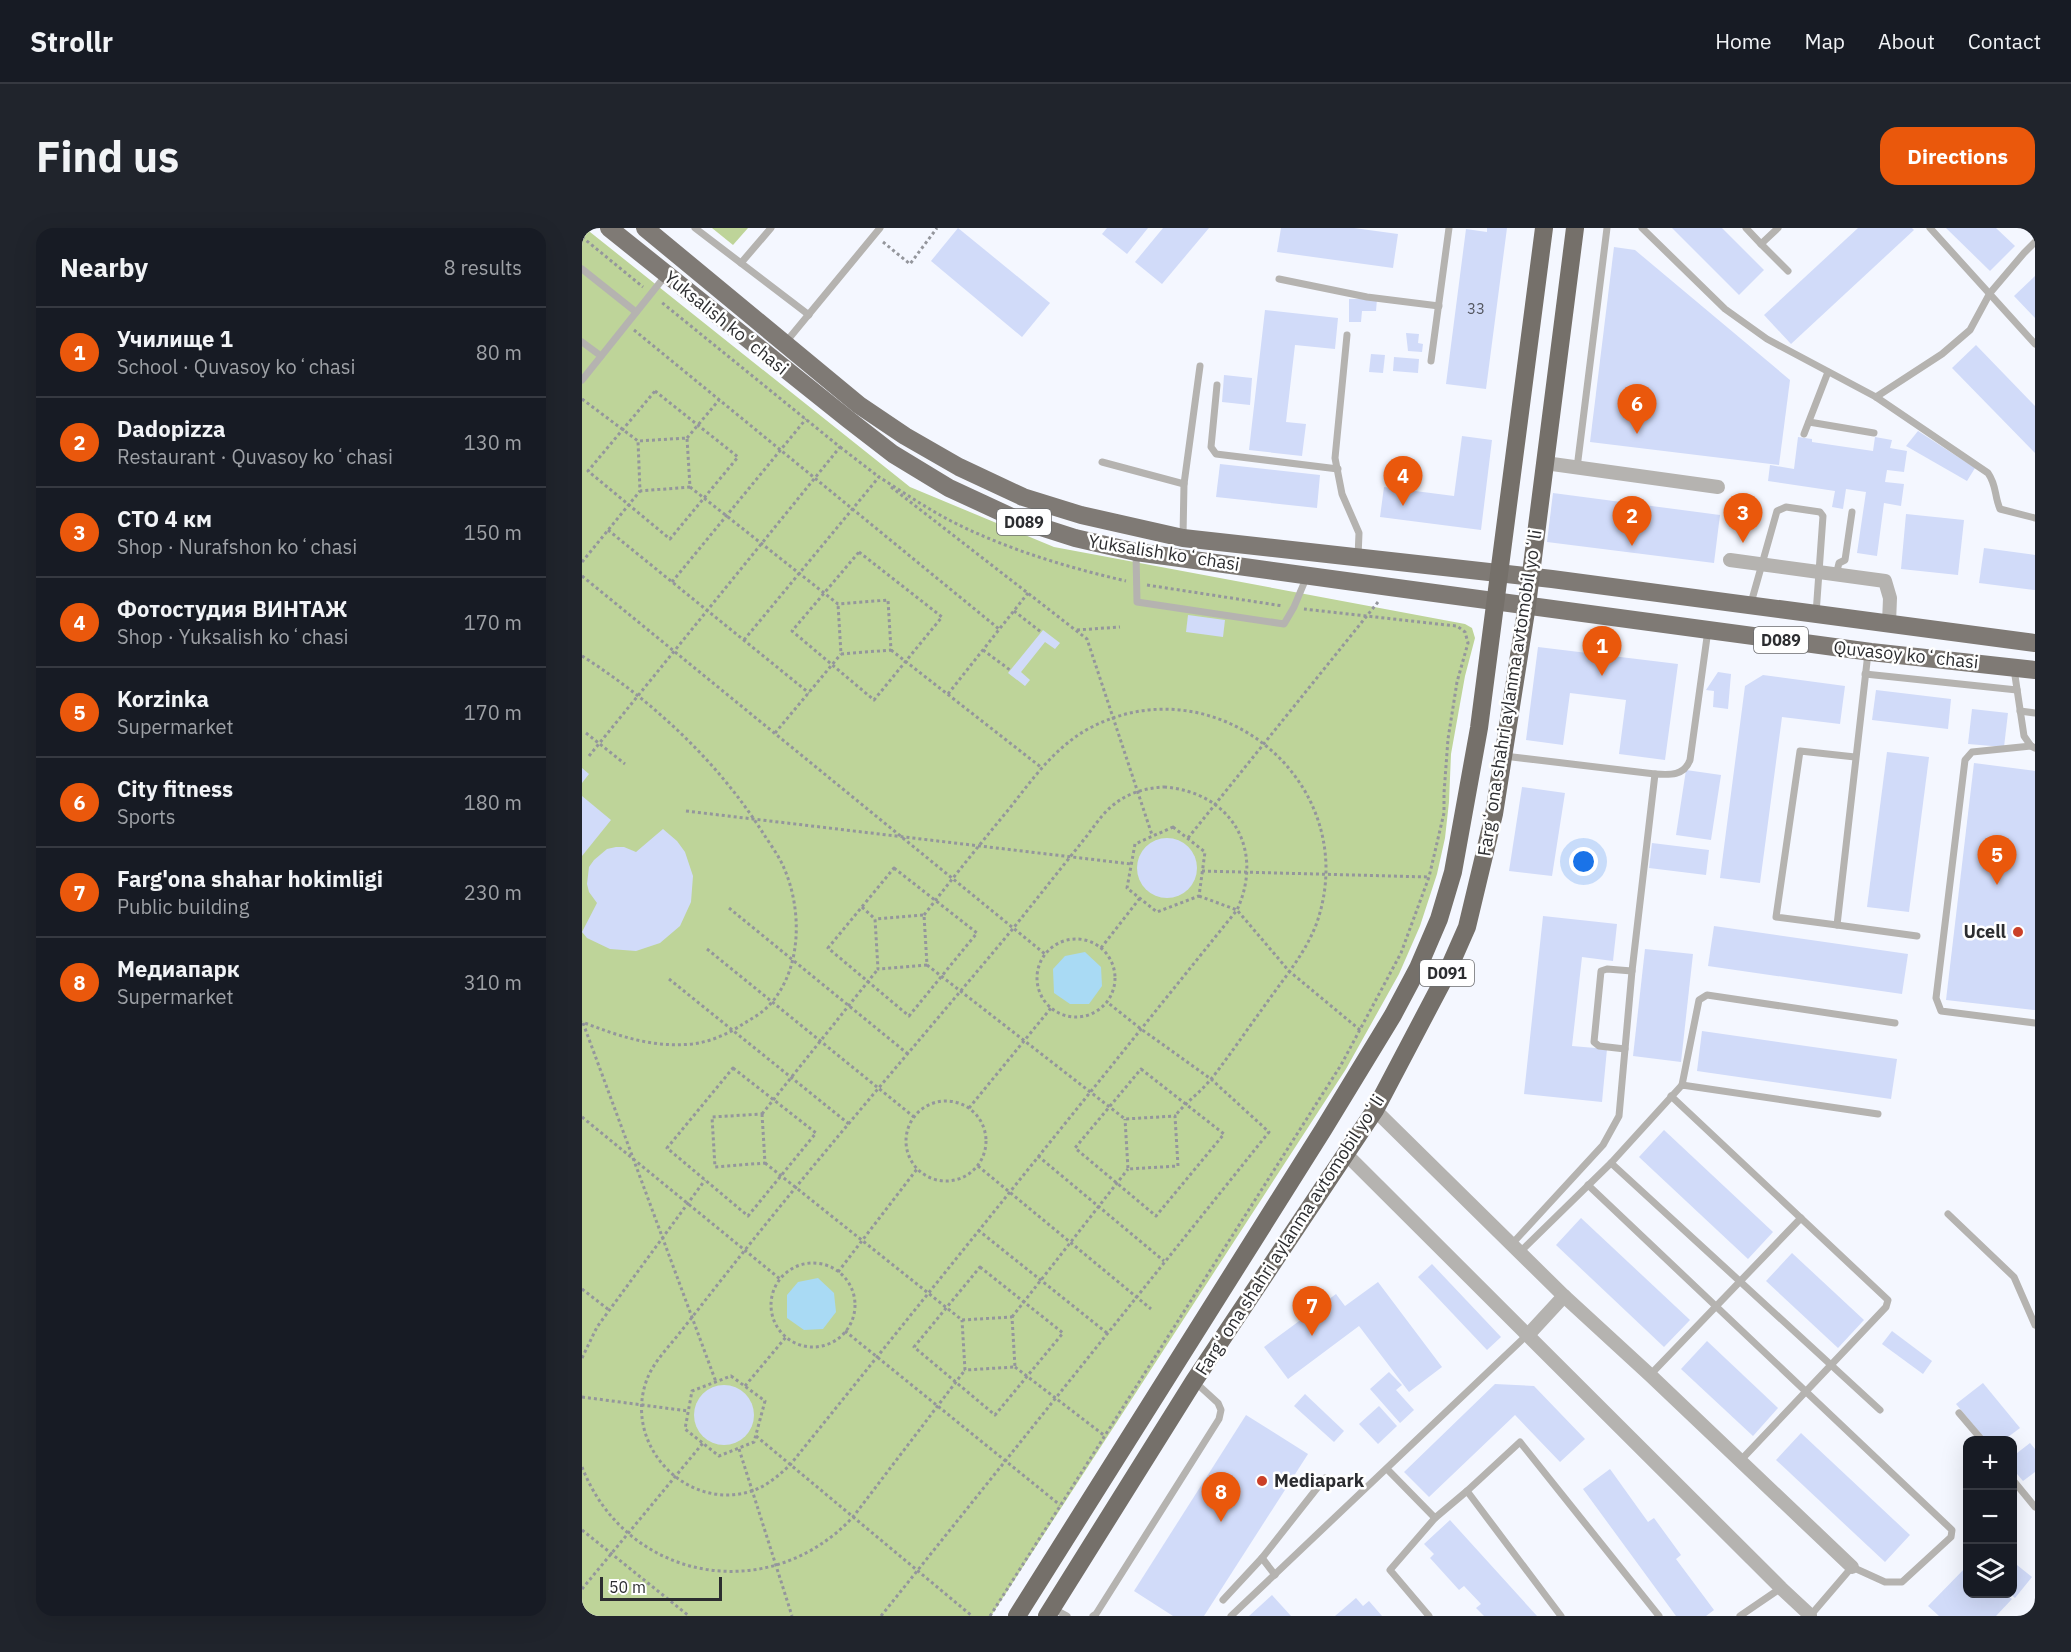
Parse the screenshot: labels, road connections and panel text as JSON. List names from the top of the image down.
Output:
{
  "streets": {
    "highway": ["Fargʻona shahri aylanma avtomobil yoʻli", "D091"],
    "main road": ["Yuksalish koʻchasi", "D089", "Quvasoy koʻchasi"]
  },
  "crossings": [
    ["Yuksalish koʻchasi", "Quvasoy koʻchasi"],
    ["Yuksalish koʻchasi", "Fargʻona shahri aylanma avtomobil yoʻli"],
    ["Quvasoy koʻchasi", "Fargʻona shahri aylanma avtomobil yoʻli"]
  ],
  "places": ["Ucell", "Mediapark"],
  "house_numbers": ["33"],
  "scale_bar": "50 m",
  "page": {
    "header": "Strollr",
    "nav": [
      "Home",
      "Map",
      "About",
      "Contact"
    ],
    "buttons": "Directions",
    "title": "Find us",
    "heading": ["Nearby", "8 results"],
    "list": [
      {
        "mark": "1",
        "name": "Училище 1",
        "note": "School · Quvasoy koʻchasi",
        "value": "80 m"
      },
      {
        "mark": "2",
        "name": "Dadopizza",
        "note": "Restaurant · Quvasoy koʻchasi",
        "value": "130 m"
      },
      {
        "mark": "3",
        "name": "СТО 4 км",
        "note": "Shop · Nurafshon koʻchasi",
        "value": "150 m"
      },
      {
        "mark": "4",
        "name": "Фотостудия ВИНТАЖ",
        "note": "Shop · Yuksalish koʻchasi",
        "value": "170 m"
      },
      {
        "mark": "5",
        "name": "Korzinka",
        "note": "Supermarket",
        "value": "170 m"
      },
      {
        "mark": "6",
        "name": "City fitness",
        "note": "Sports",
        "value": "180 m"
      },
      {
        "mark": "7",
        "name": "Farg'ona shahar hokimligi",
        "note": "Public building",
        "value": "230 m"
      },
      {
        "mark": "8",
        "name": "Медиапарк",
        "note": "Supermarket",
        "value": "310 m"
      }
    ],
    "pins": [
      "6",
      "4",
      "3",
      "2",
      "1",
      "5",
      "7",
      "8"
    ],
    "map_buttons": ["+", "−"],
    "scale": "50 m"
  }
}
